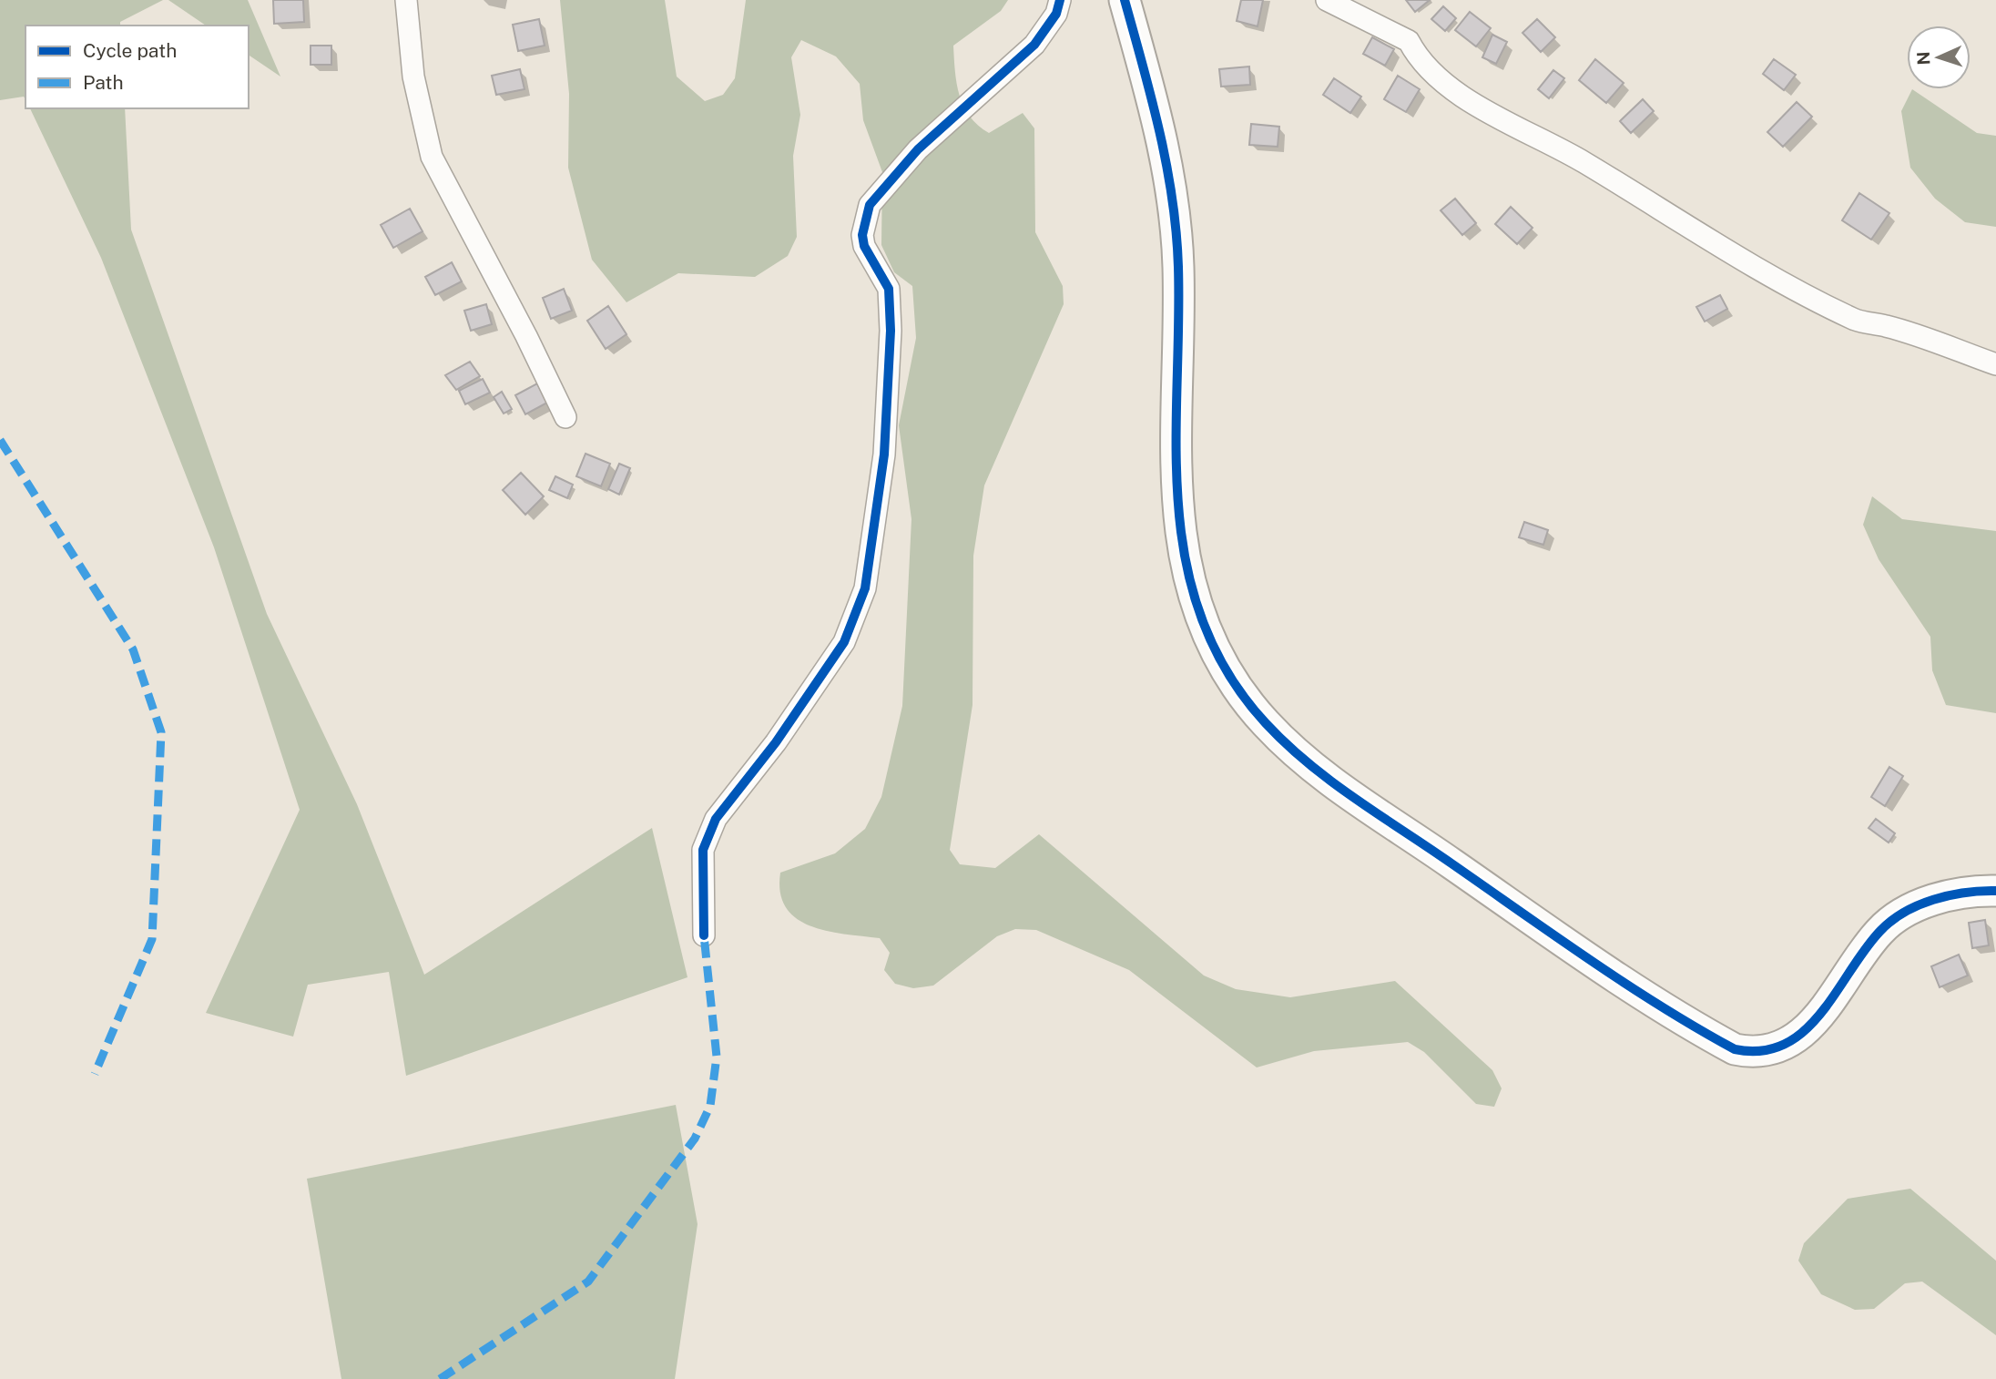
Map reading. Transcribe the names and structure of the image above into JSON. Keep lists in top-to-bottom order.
{
  "legend": ["Cycle path", "Path"],
  "north": "left"
}
